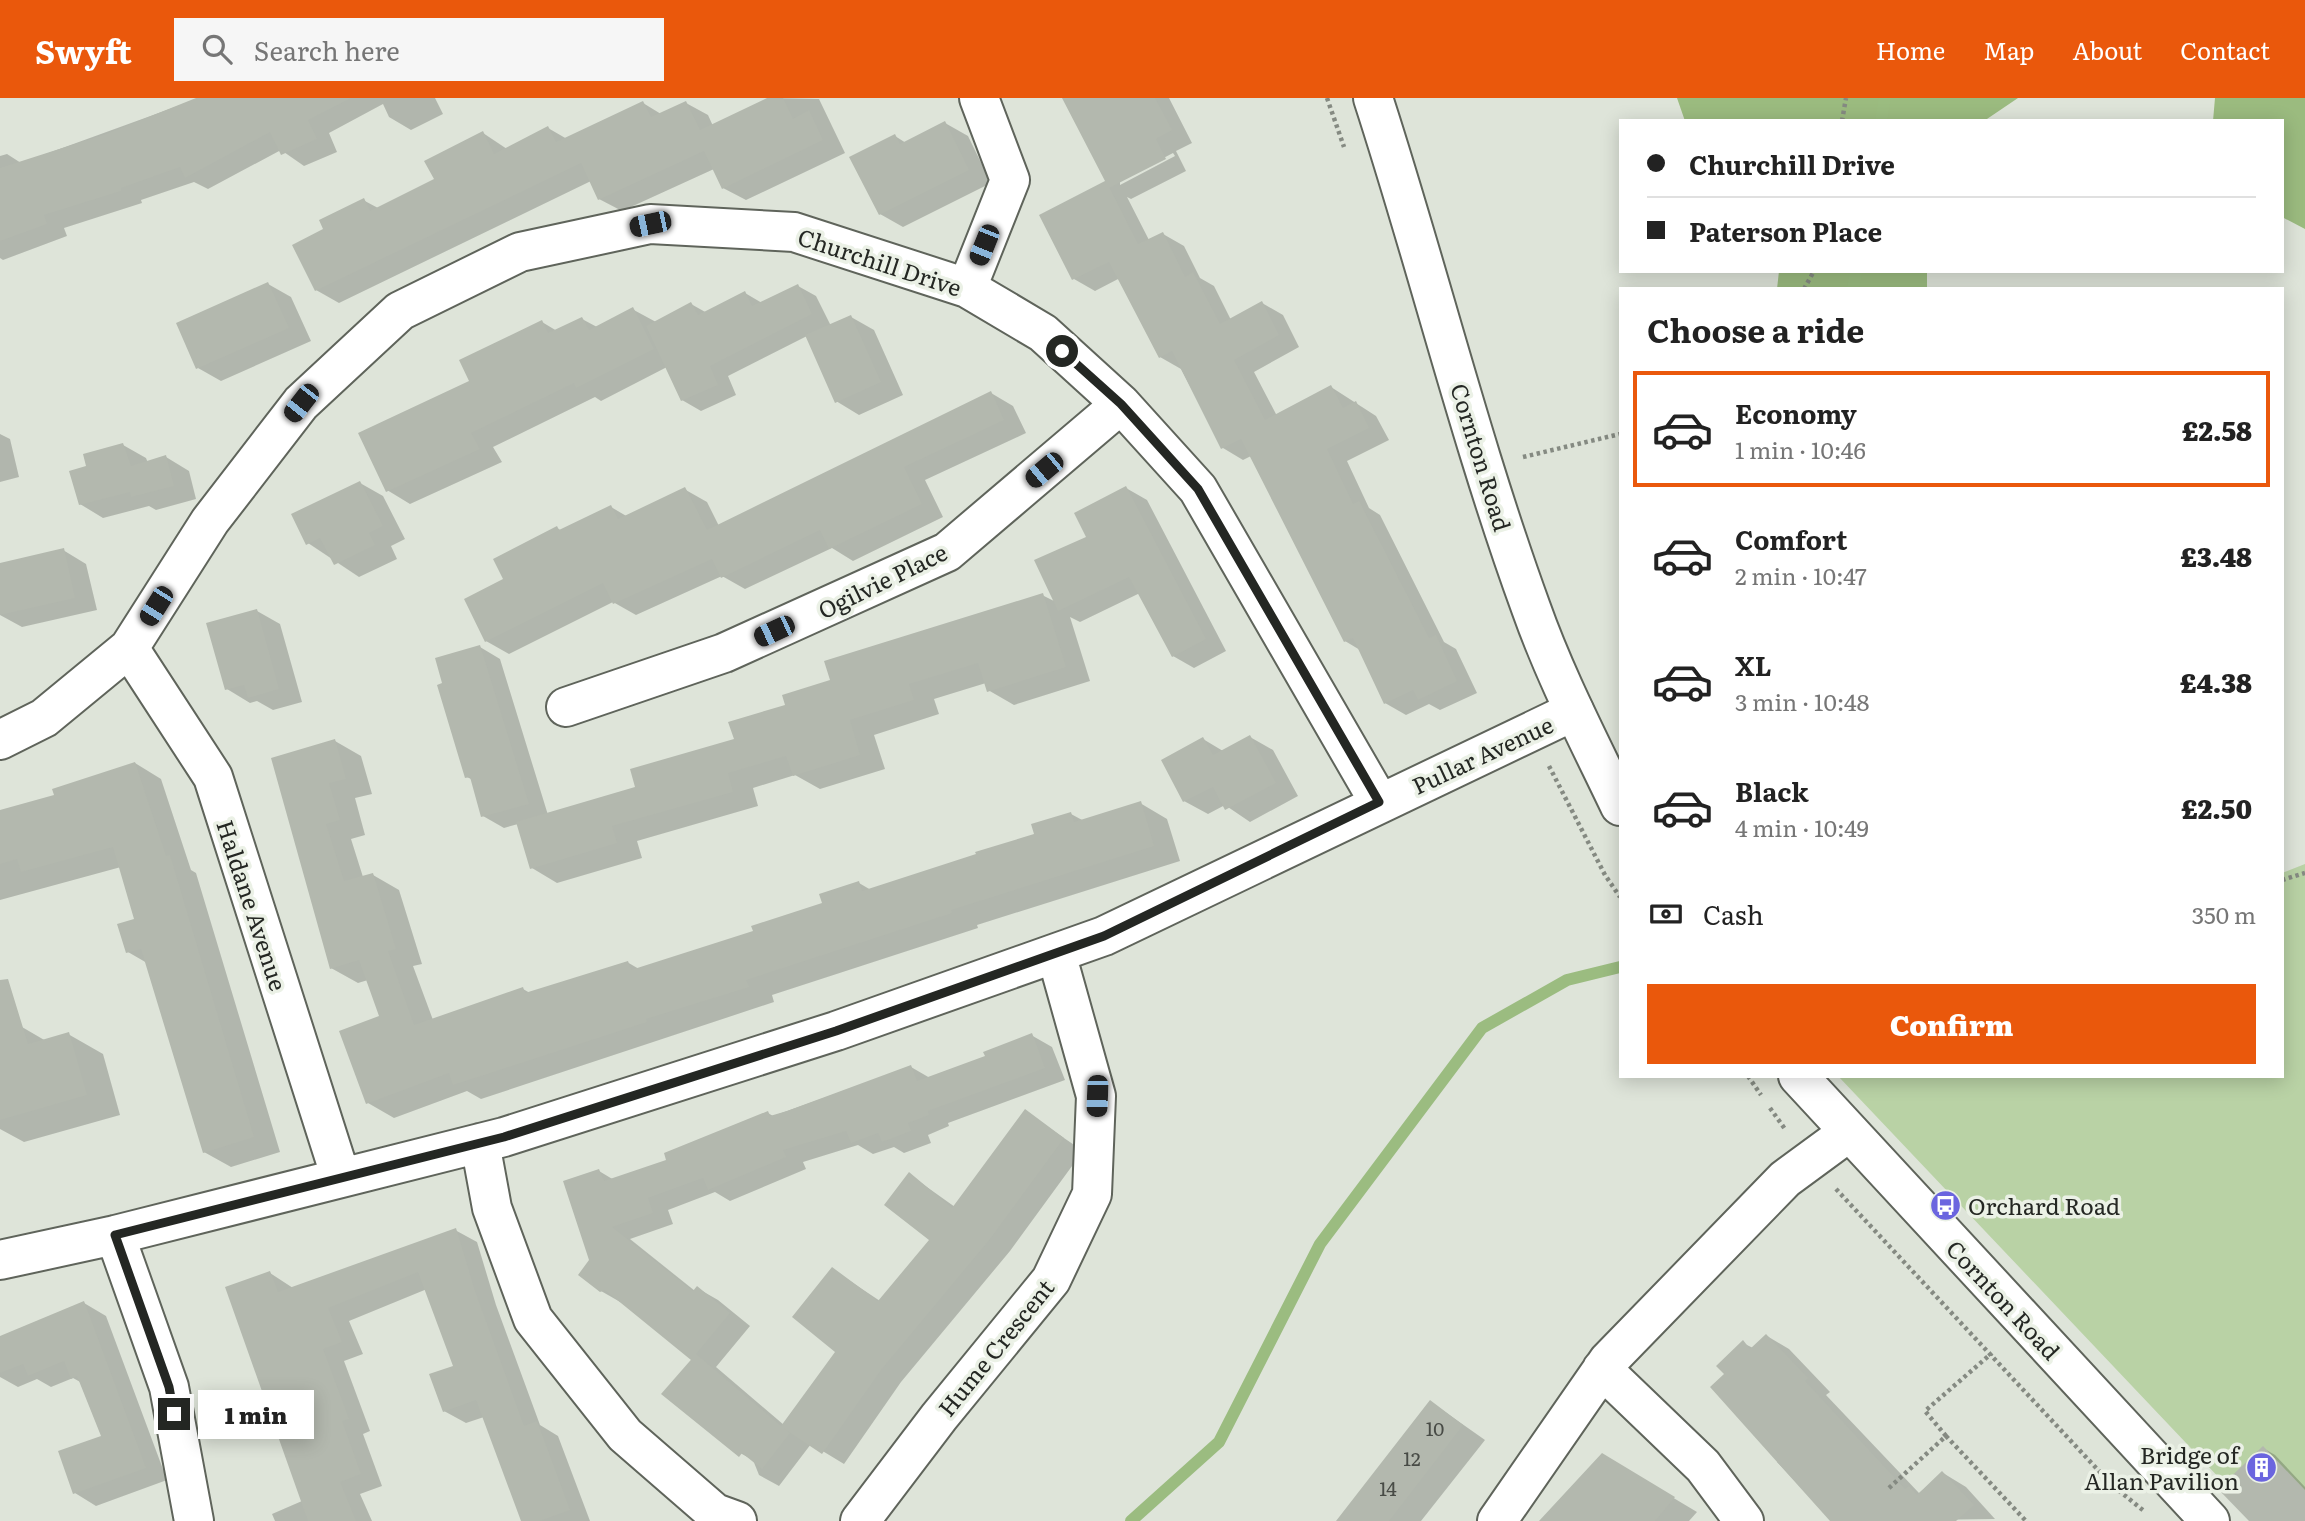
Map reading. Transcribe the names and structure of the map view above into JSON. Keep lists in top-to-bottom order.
{
  "streets": {
    "street": [
      "Churchill Drive",
      "Cornton Road",
      "Ogilvie Place",
      "Pullar Avenue",
      "Haldane Avenue",
      "Hume Crescent"
    ]
  },
  "crossings": [
    ["Churchill Drive", "Ogilvie Place"],
    ["Churchill Drive", "Pullar Avenue"],
    ["Churchill Drive", "Haldane Avenue"],
    ["Cornton Road", "Pullar Avenue"],
    ["Pullar Avenue", "Haldane Avenue"],
    ["Pullar Avenue", "Hume Crescent"]
  ],
  "places": {
    "bus stop": ["Orchard Road"],
    "building": ["Bridge of Allan Pavilion"]
  },
  "house_numbers": ["10", "12", "14"],
  "page": {
    "header": "Swyft",
    "search": "Search here",
    "nav": [
      "Home",
      "Map",
      "About",
      "Contact"
    ],
    "banner": ["Churchill Drive", "Paterson Place"],
    "heading": "Choose a ride",
    "list": [
      {
        "name": "Economy",
        "note": "1 min · 10:46",
        "value": "£2.58"
      },
      {
        "name": "Comfort",
        "note": "2 min · 10:47",
        "value": "£3.48"
      },
      {
        "name": "XL",
        "note": "3 min · 10:48",
        "value": "£4.38"
      },
      {
        "name": "Black",
        "note": "4 min · 10:49",
        "value": "£2.50"
      }
    ],
    "pay": ["Cash", "350 m"],
    "buttons": "Confirm",
    "bubble": "1 min"
  }
}
